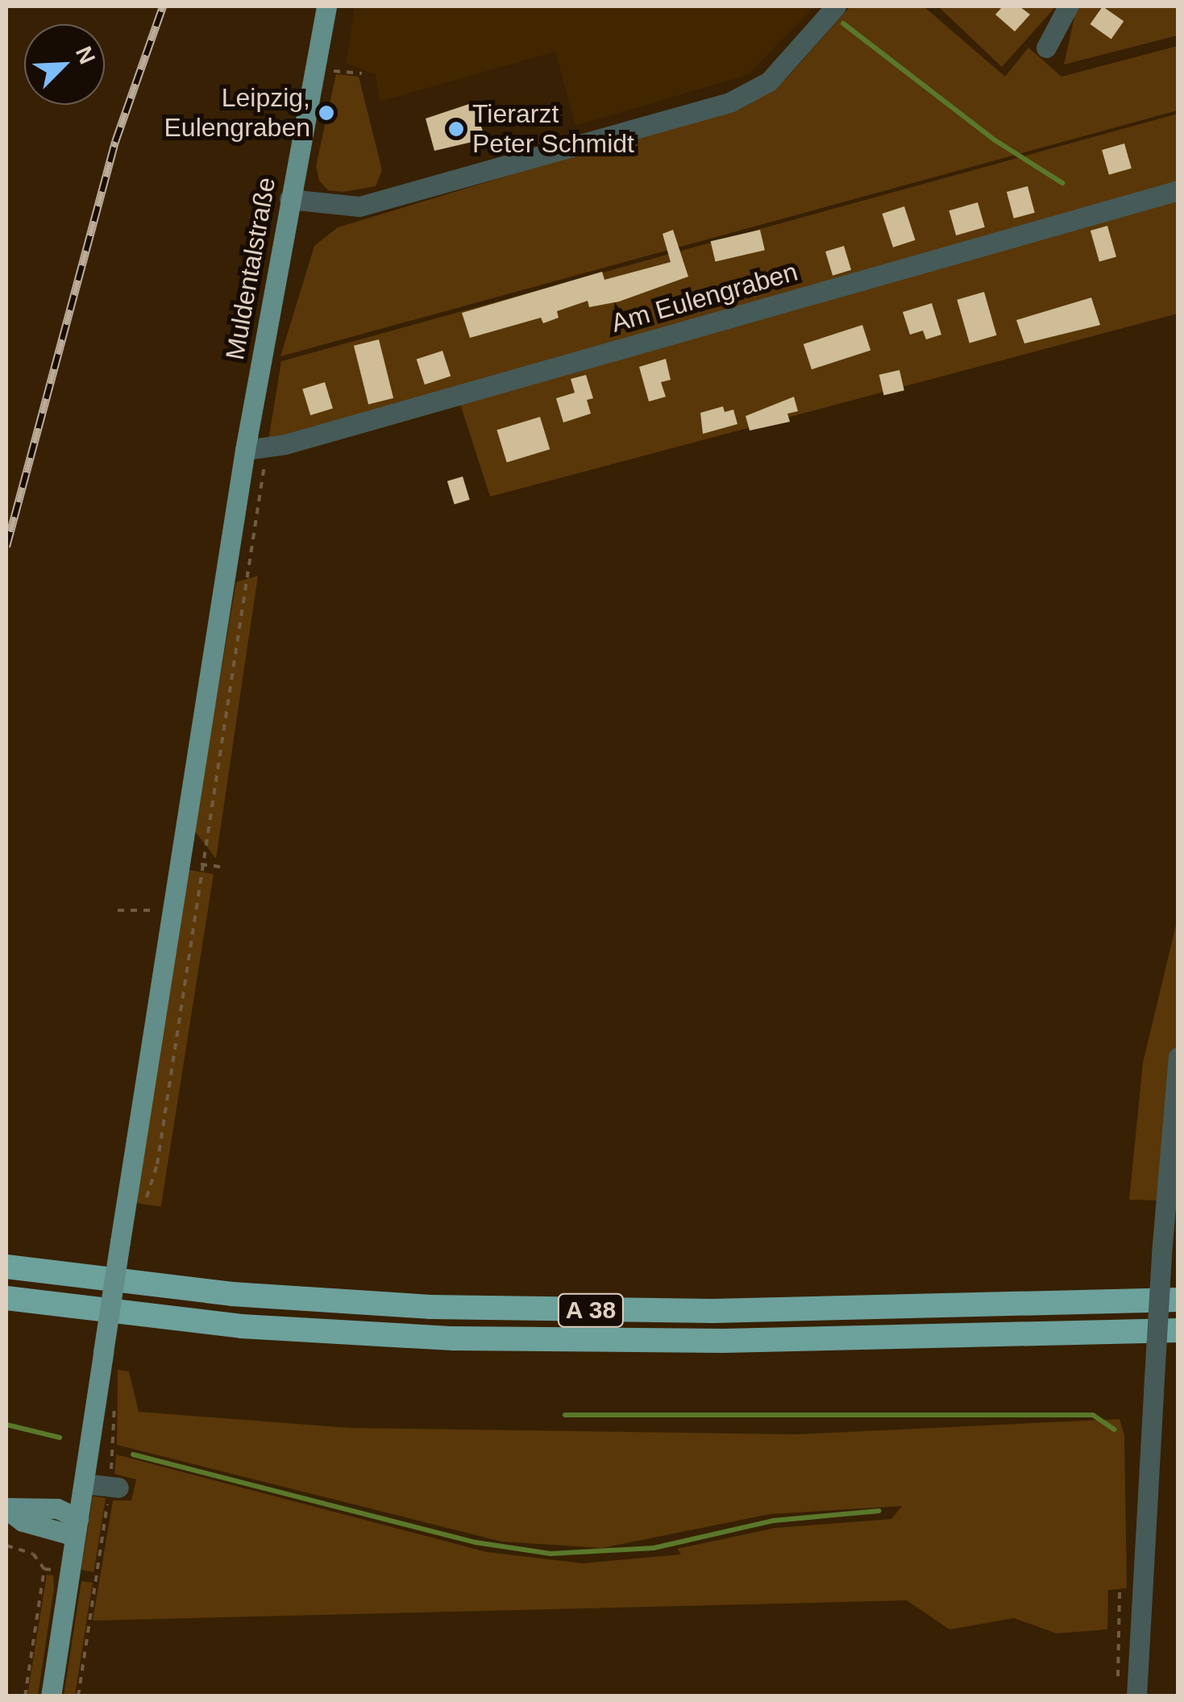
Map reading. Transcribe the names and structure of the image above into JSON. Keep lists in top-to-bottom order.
{
  "streets": {
    "highway": ["A 38"],
    "main road": ["Muldentalstraße"],
    "street": ["Am Eulengraben"]
  },
  "crossings": [
    ["Muldentalstraße", "Am Eulengraben"]
  ],
  "places": ["Leipzig, Eulengraben", "Tierarzt Peter Schmidt"],
  "north": "top right"
}
